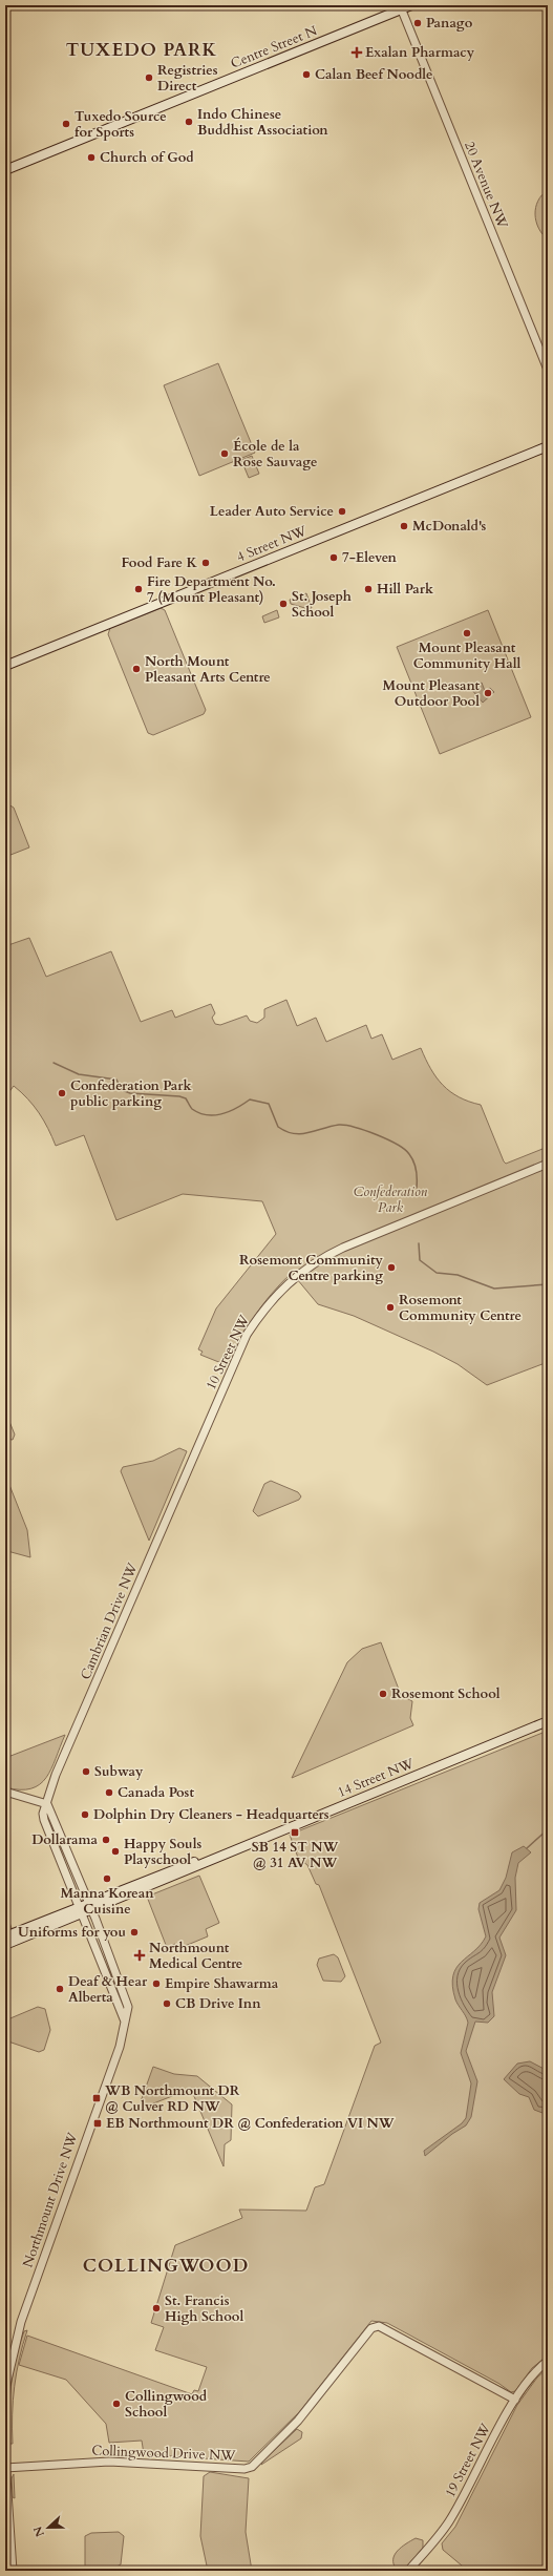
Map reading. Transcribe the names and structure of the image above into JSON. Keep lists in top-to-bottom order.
{
  "streets": {
    "main road": ["Centre Street N", "4 Street NW", "14 Street NW"],
    "street": [
      "20 Avenue NW",
      "10 Street NW",
      "Cambrian Drive NW",
      "Northmount Drive NW",
      "Collingwood Drive NW",
      "19 Street NW"
    ]
  },
  "crossings": [
    ["Centre Street N", "20 Avenue NW"],
    ["10 Street NW", "Cambrian Drive NW"],
    ["Cambrian Drive NW", "Northmount Drive NW"],
    ["14 Street NW", "Northmount Drive NW"],
    ["Collingwood Drive NW", "19 Street NW"]
  ],
  "districts": ["TUXEDO PARK", "COLLINGWOOD"],
  "parks": ["Confederation Park"],
  "places": {
    "other": [
      "Panago",
      "Calan Beef Noodle",
      "Registries Direct",
      "Indo Chinese Buddhist Association",
      "Tuxedo Source for Sports",
      "Church of God",
      "École de la Rose Sauvage",
      "Leader Auto Service",
      "McDonald's",
      "7-Eleven",
      "Food Fare K",
      "Fire Department No. 7 (Mount Pleasant)",
      "Hill Park",
      "St. Joseph School",
      "Mount Pleasant Community Hall",
      "North Mount Pleasant Arts Centre",
      "Mount Pleasant Outdoor Pool",
      "Confederation Park public parking",
      "Rosemont Community Centre parking",
      "Rosemont Community Centre",
      "Rosemont School",
      "Subway",
      "Canada Post",
      "Dolphin Dry Cleaners - Headquarters",
      "Dollarama",
      "Happy Souls Playschool",
      "Manna Korean Cuisine",
      "Uniforms for you",
      "Empire Shawarma",
      "Deaf & Hear Alberta",
      "CB Drive Inn",
      "St. Francis High School",
      "Collingwood School"
    ],
    "health": ["Exalan Pharmacy", "Northmount Medical Centre"],
    "transit": ["SB 14 ST NW @ 31 AV NW", "WB Northmount DR @ Culver RD NW", "EB Northmount DR @ Confederation VI NW"]
  },
  "north": "left"
}
